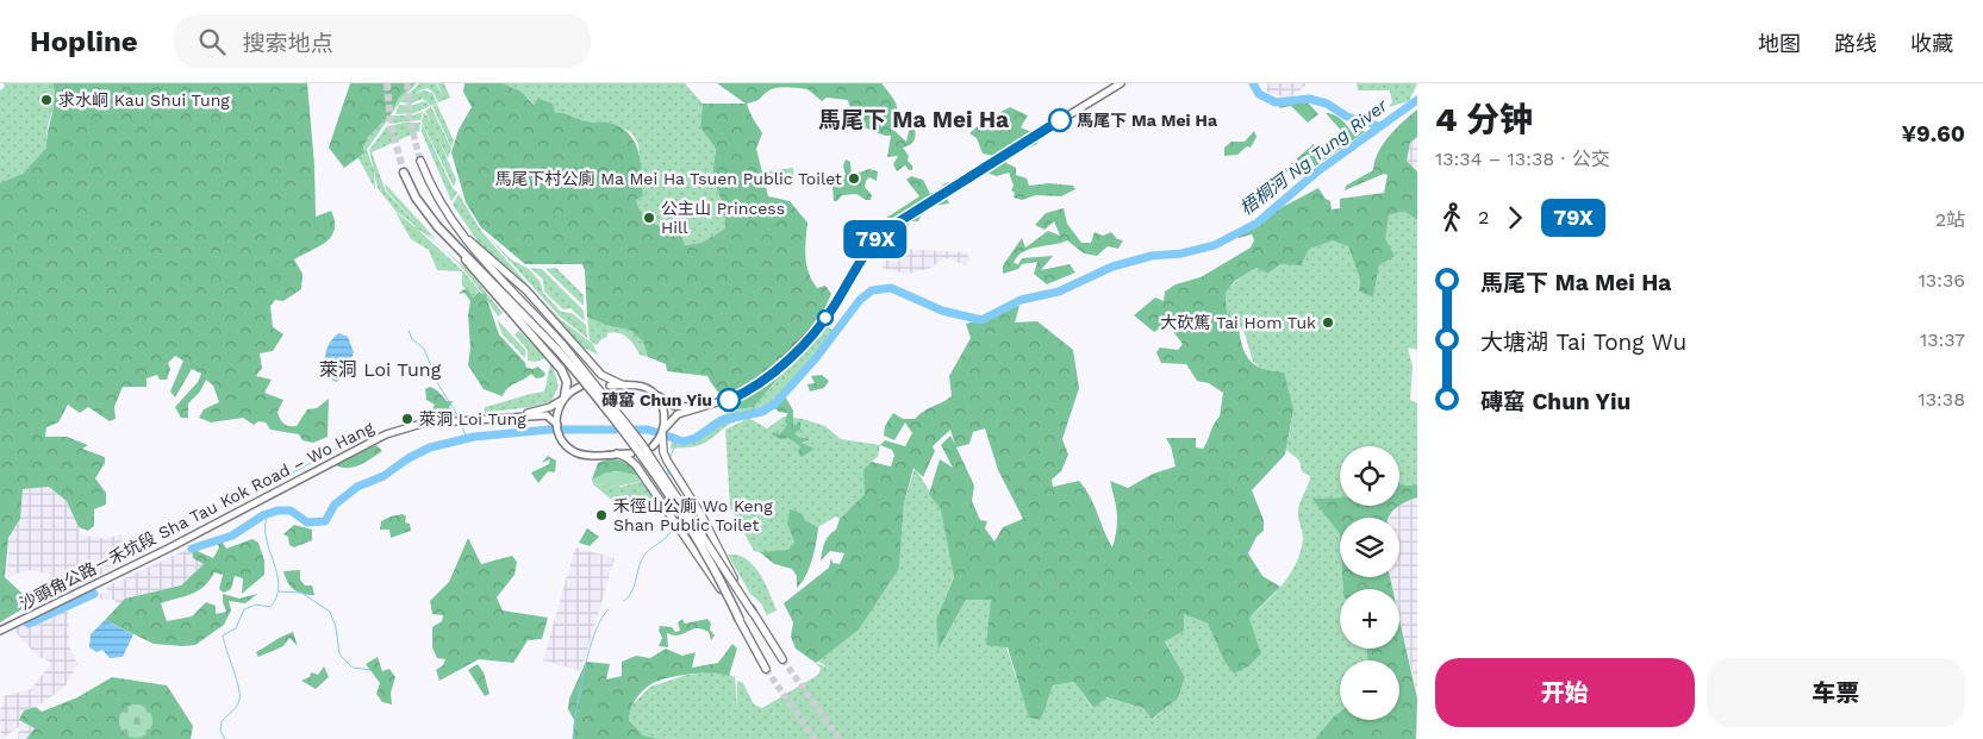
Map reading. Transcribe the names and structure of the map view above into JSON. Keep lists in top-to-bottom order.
{
  "streets": {
    "main road": ["沙頭角公路－禾坑段 Sha Tau Kok Road – Wo Hang"]
  },
  "districts": ["馬尾下 Ma Mei Ha", "萊洞 Loi Tung"],
  "water": ["梧桐河 Ng Tung River"],
  "places": [
    "求水峒 Kau Shui Tung",
    "馬尾下 Ma Mei Ha",
    "馬尾下村公廁 Ma Mei Ha Tsuen Public Toilet",
    "公主山 Princess Hill",
    "大砍篤 Tai Hom Tuk",
    "磚窰 Chun Yiu",
    "萊洞 Loi Tung",
    "禾徑山公廁 Wo Keng Shan Public Toilet"
  ],
  "lines": ["bus line 79X"],
  "page": {
    "header": "Hopline",
    "search": "搜索地点",
    "nav": ["地图", "路线", "收藏"],
    "on_map": "79X",
    "heading": ["4 分钟", "13:34 – 13:38 · 公交", "¥9.60"],
    "legs": ["2", "79X", "2站"],
    "list": [
      {
        "name": "馬尾下 Ma Mei Ha",
        "value": "13:36"
      },
      {
        "name": "大塘湖 Tai Tong Wu",
        "value": "13:37"
      },
      {
        "name": "磚窰 Chun Yiu",
        "value": "13:38"
      }
    ],
    "map_buttons": ["+", "−"],
    "buttons": ["开始", "车票"]
  }
}
